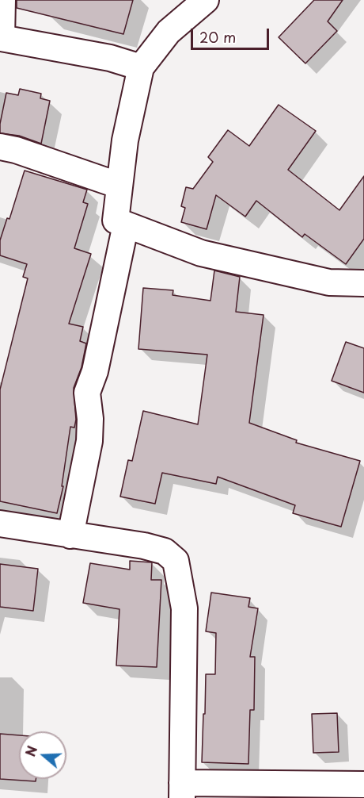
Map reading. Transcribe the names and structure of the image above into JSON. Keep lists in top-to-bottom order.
{
  "scale_bar": "20 m",
  "north": "left"
}
